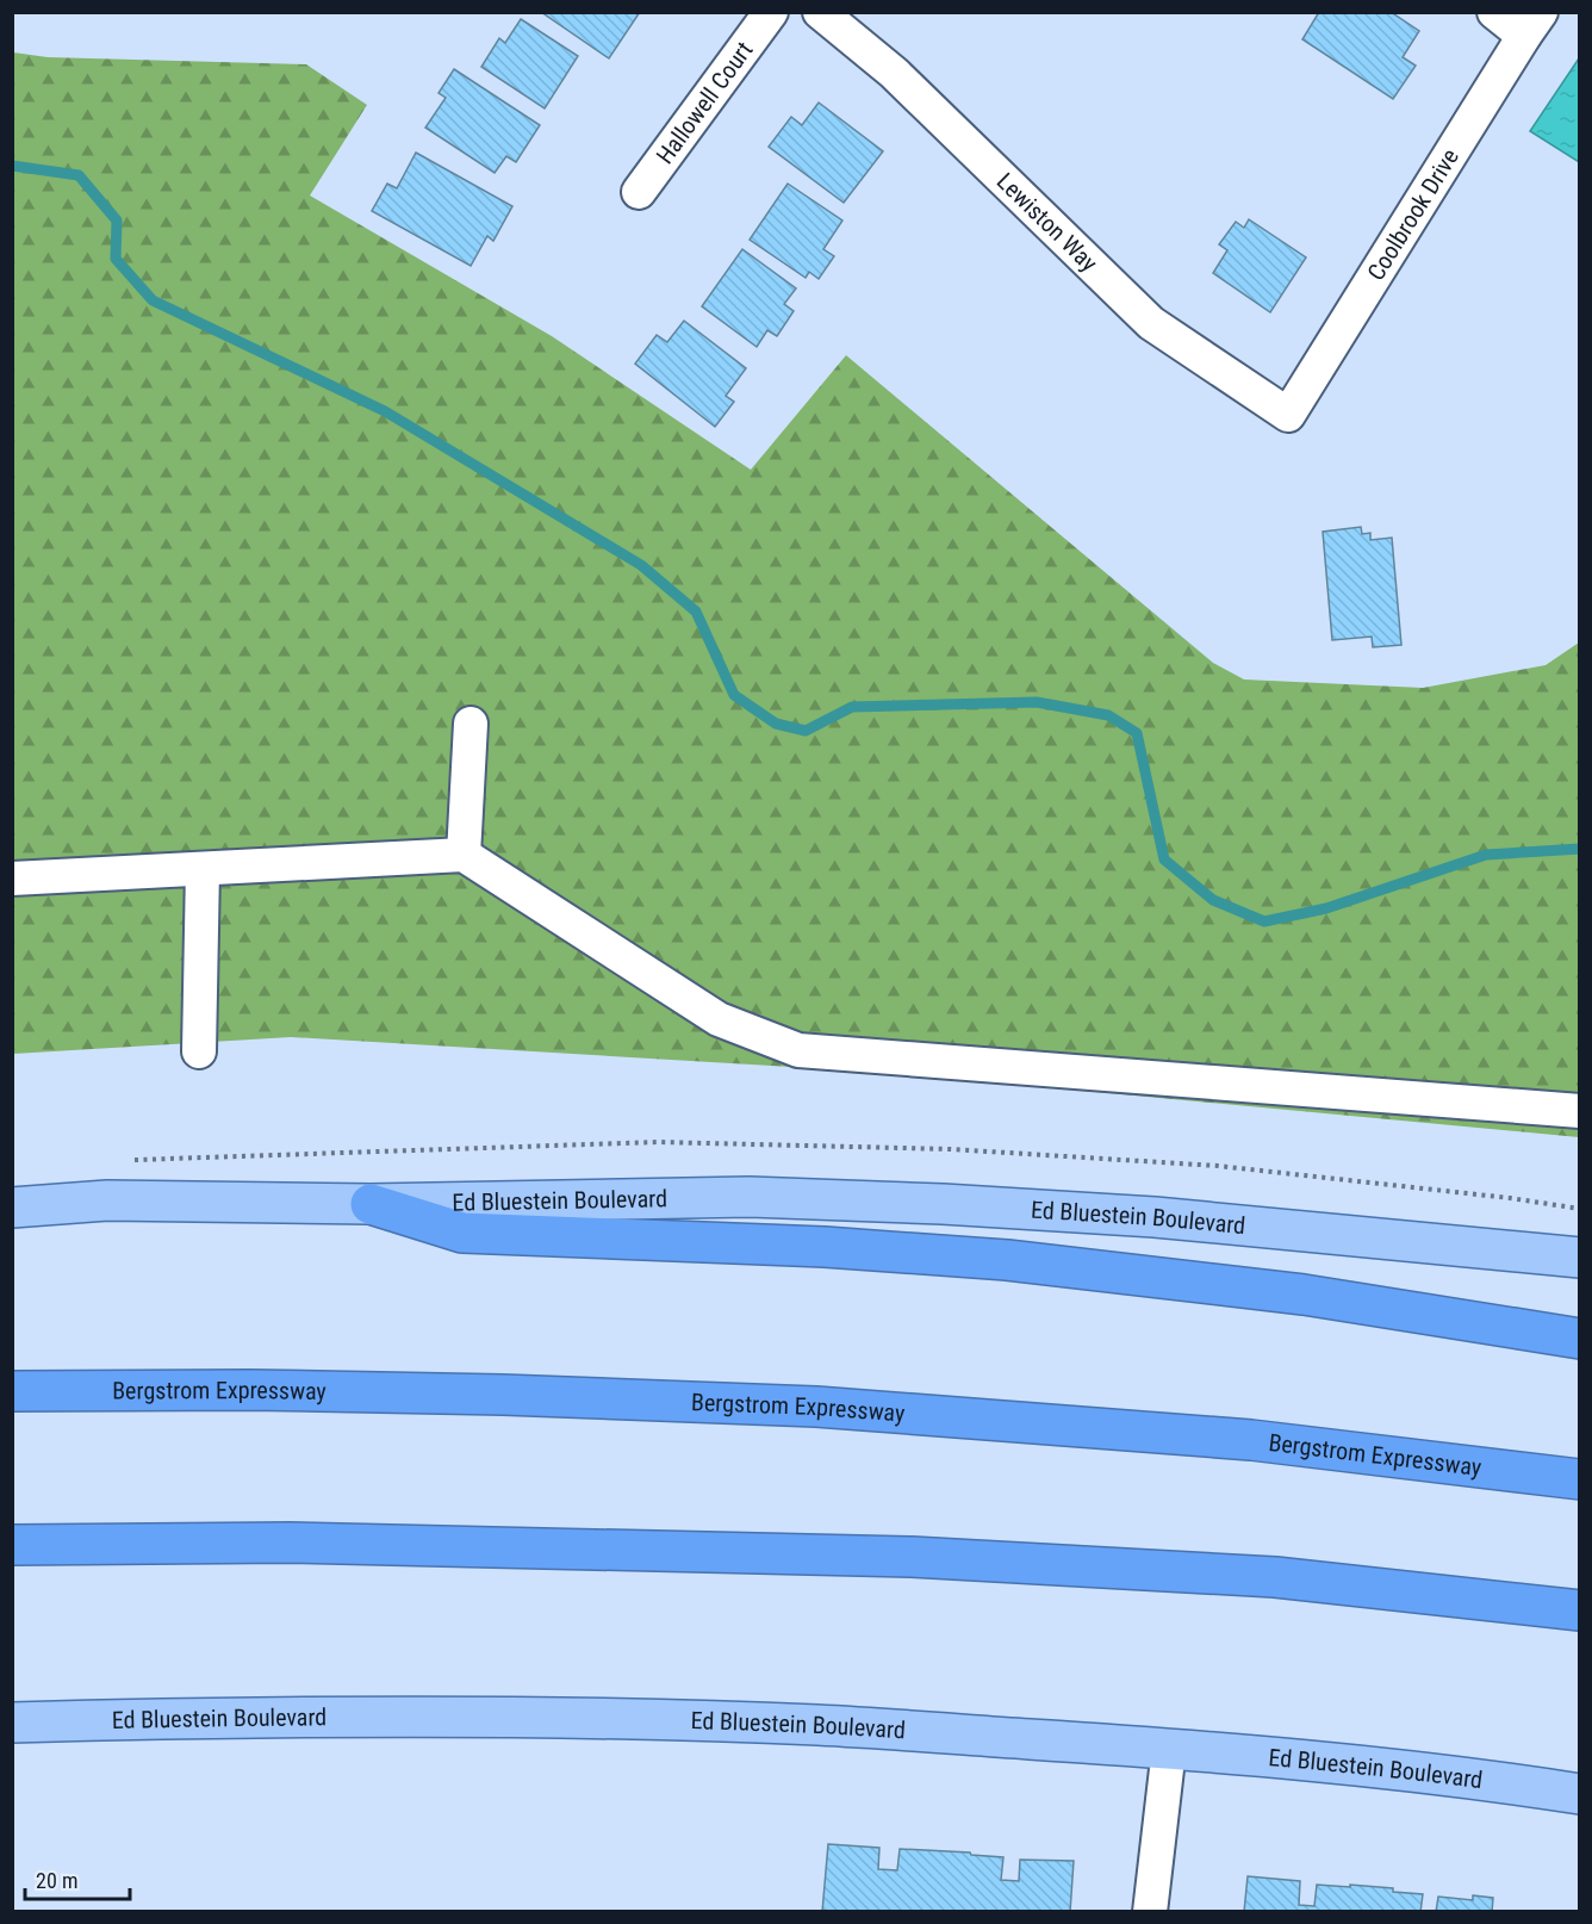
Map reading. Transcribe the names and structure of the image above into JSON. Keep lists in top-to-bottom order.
{
  "streets": {
    "highway": ["Bergstrom Expressway"],
    "main road": ["Ed Bluestein Boulevard"],
    "street": ["Hallowell Court", "Coolbrook Drive", "Lewiston Way"]
  },
  "crossings": [
    ["Coolbrook Drive", "Lewiston Way"]
  ],
  "scale_bar": "20 m"
}
